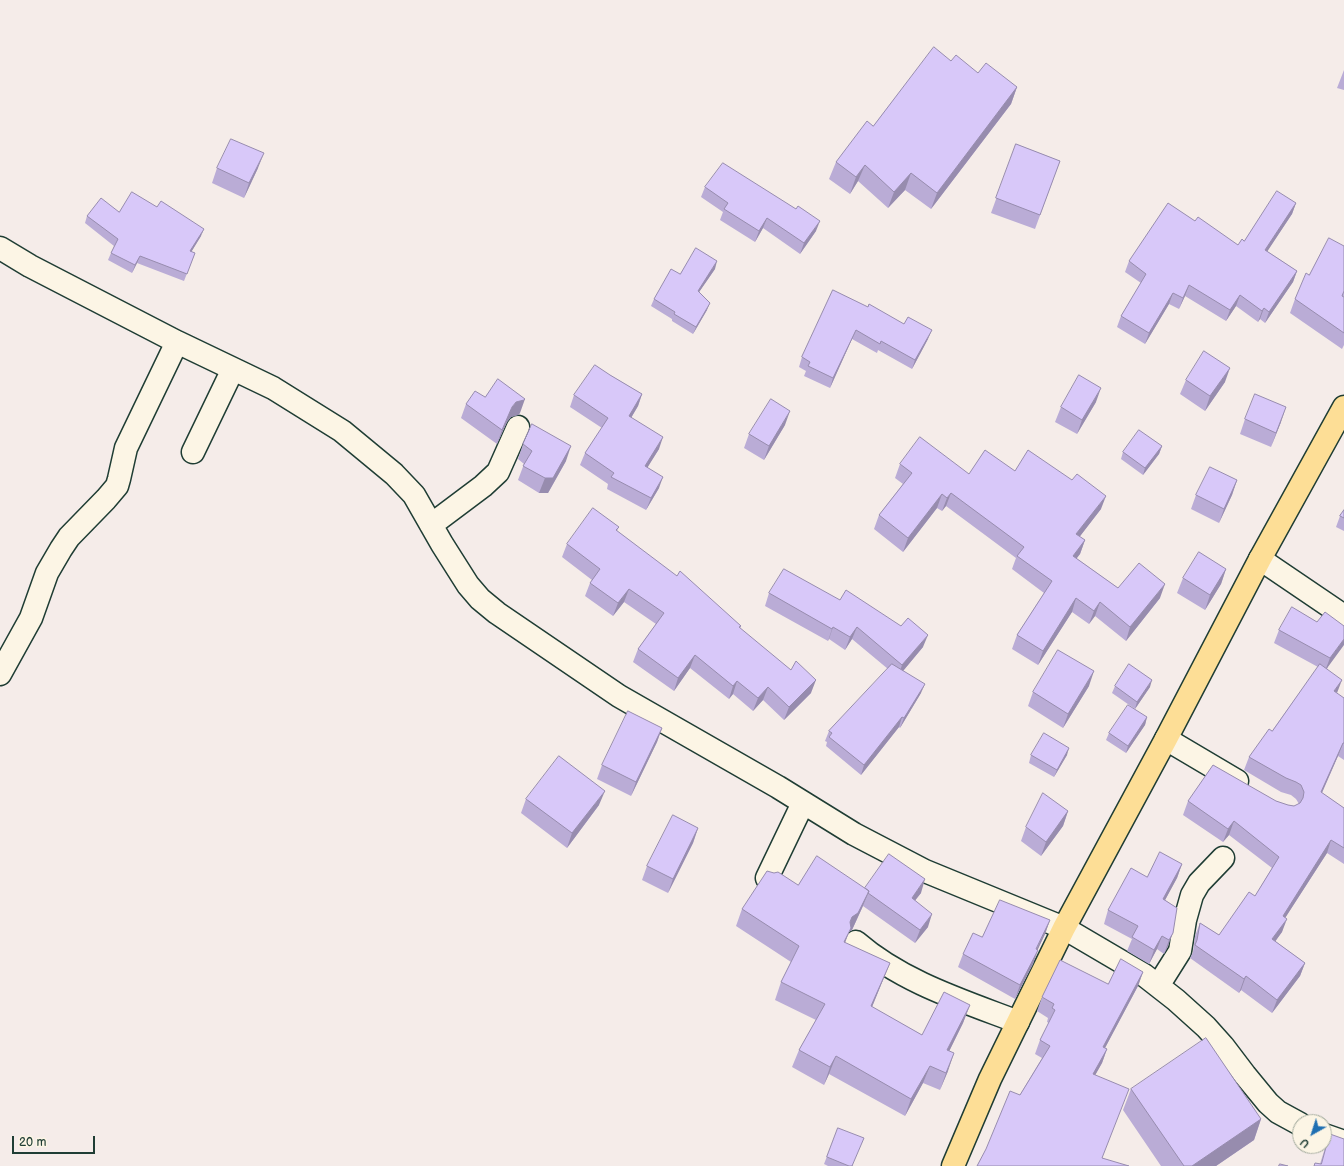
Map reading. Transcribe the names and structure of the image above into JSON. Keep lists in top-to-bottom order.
{
  "scale_bar": "20 m",
  "north": "bottom left"
}
